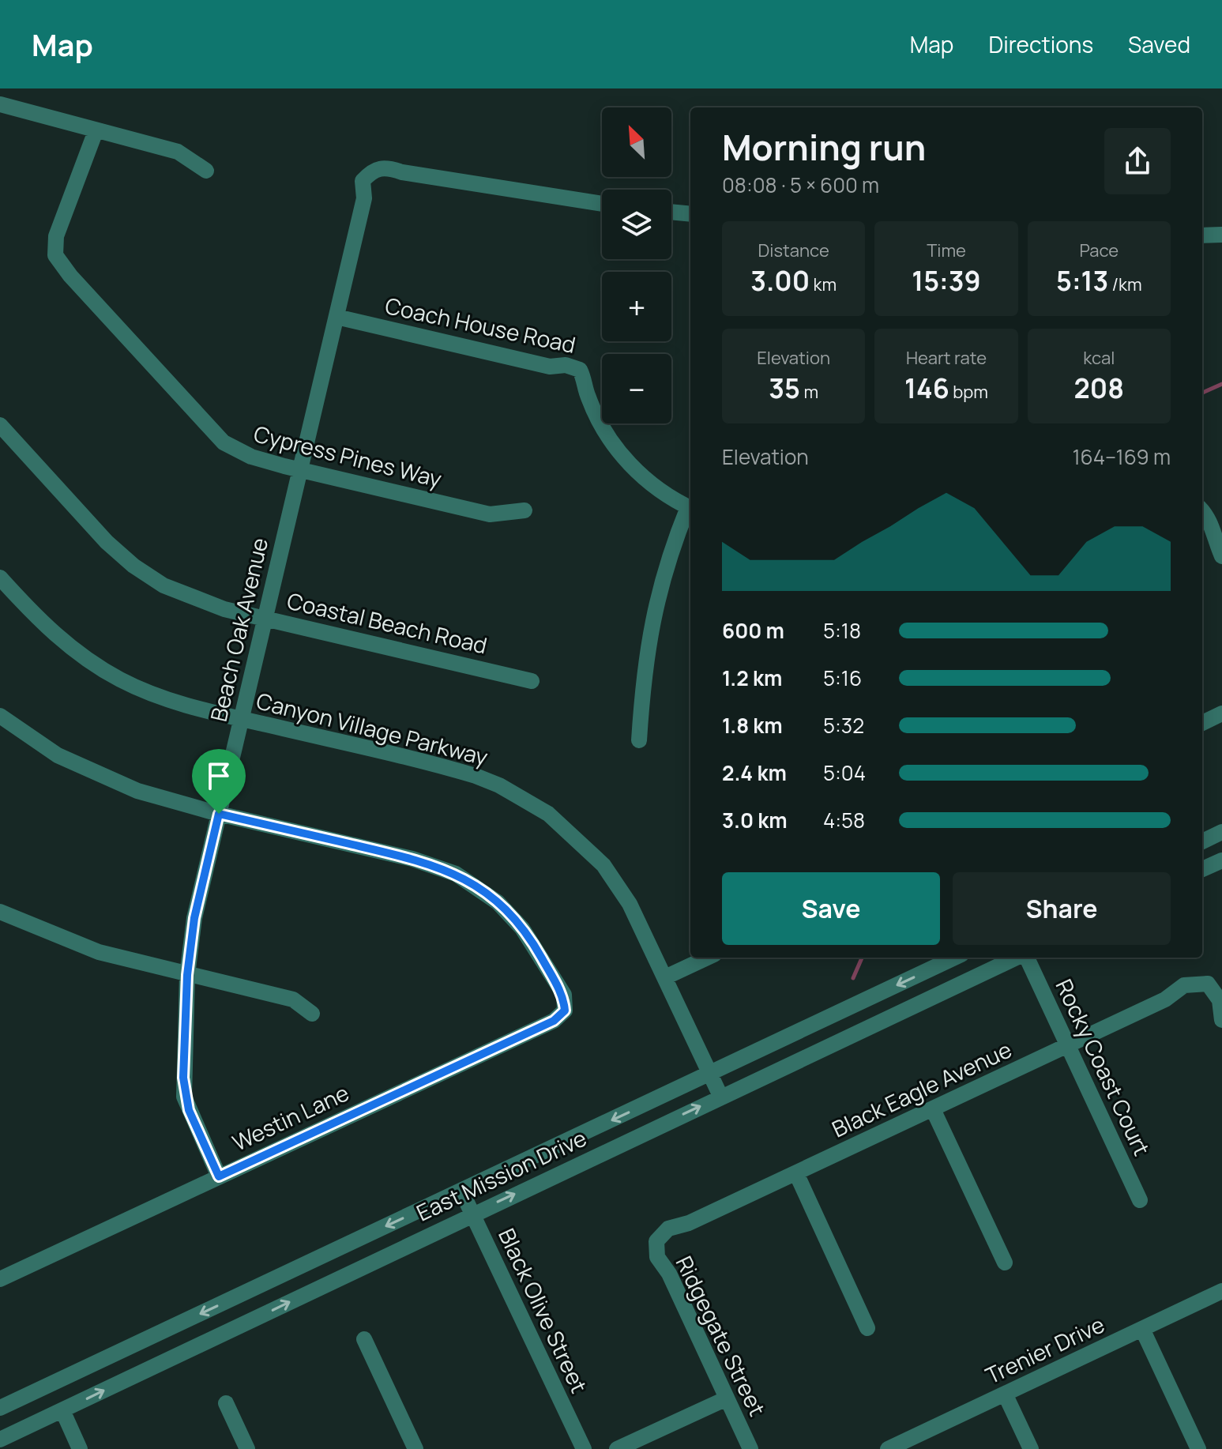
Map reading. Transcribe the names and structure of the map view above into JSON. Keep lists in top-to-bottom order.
{
  "streets": {
    "street": [
      "Coach House Road",
      "Cypress Pines Way",
      "Coastal Beach Road",
      "Beach Oak Avenue",
      "Canyon Village Parkway",
      "Rocky Coast Court",
      "Black Eagle Avenue",
      "Westin Lane",
      "East Mission Drive",
      "Black Olive Street",
      "Ridgegate Street",
      "Trenier Drive"
    ]
  },
  "crossings": [
    ["Coach House Road", "Beach Oak Avenue"],
    ["Cypress Pines Way", "Beach Oak Avenue"],
    ["Coastal Beach Road", "Beach Oak Avenue"],
    ["Beach Oak Avenue", "Canyon Village Parkway"],
    ["Beach Oak Avenue", "Westin Lane"],
    ["Canyon Village Parkway", "East Mission Drive"],
    ["Rocky Coast Court", "Black Eagle Avenue"],
    ["Black Eagle Avenue", "Ridgegate Street"],
    ["East Mission Drive", "Black Olive Street"]
  ],
  "north": "top left",
  "page": {
    "header": "Map",
    "nav": ["Map", "Directions", "Saved"],
    "map_buttons": ["+", "−"],
    "heading": ["Morning run", "08:08 · 5 × 600 m"],
    "stats": [
      ["Distance", "3.00 km"],
      ["Time", "15:39"],
      ["Pace", "5:13 /km"],
      ["Elevation", "35 m"],
      ["Heart rate", "146 bpm"],
      ["kcal", "208"]
    ],
    "chart": ["Elevation", "164–169 m"],
    "list": [
      {
        "name": "600 m",
        "note": "5:18"
      },
      {
        "name": "1.2 km",
        "note": "5:16"
      },
      {
        "name": "1.8 km",
        "note": "5:32"
      },
      {
        "name": "2.4 km",
        "note": "5:04"
      },
      {
        "name": "3.0 km",
        "note": "4:58"
      }
    ],
    "buttons": ["Save", "Share"]
  }
}
